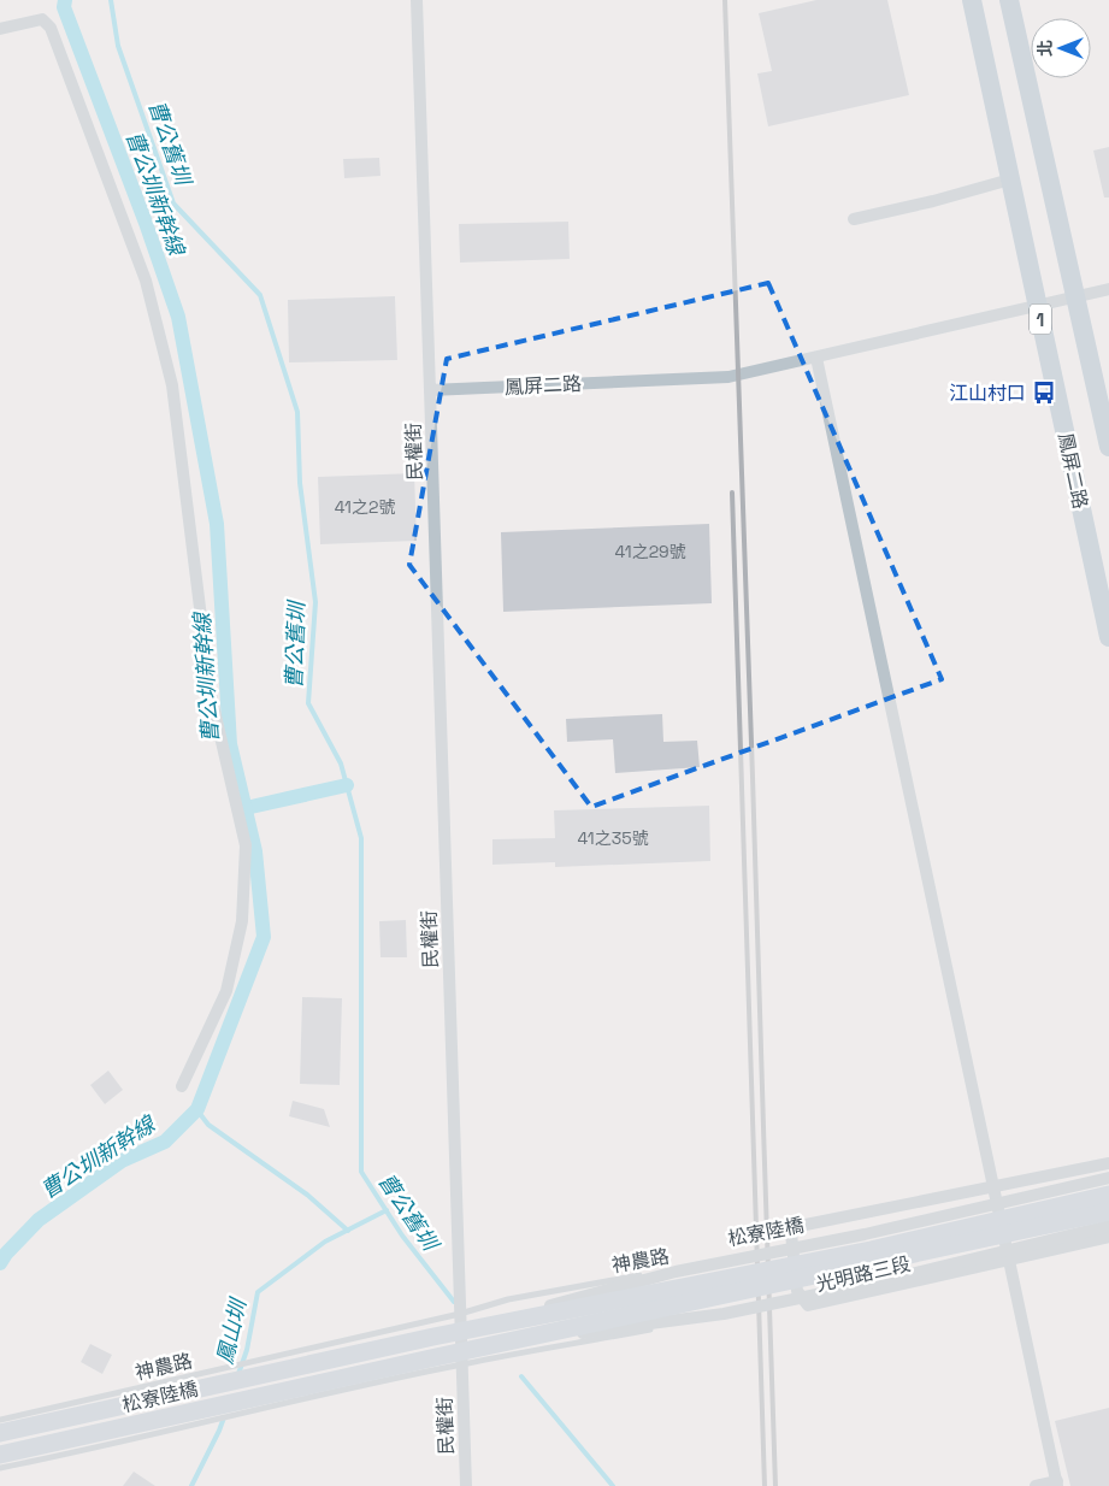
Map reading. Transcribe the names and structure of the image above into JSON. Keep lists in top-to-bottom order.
{
  "streets": {
    "main road": ["1", "鳳屏二路"],
    "street": ["民權街", "松寮陸橋", "光明路三段"],
    "lane": ["神農路"]
  },
  "crossings": [
    ["鳳屏二路", "民權街"],
    ["民權街", "神農路"]
  ],
  "water": ["曹公舊圳", "曹公圳新幹線", "鳳山圳"],
  "places": {
    "bus stop": ["江山村口"]
  },
  "house_numbers": ["41之2號", "41之29號", "41之35號"],
  "north": "left"
}
